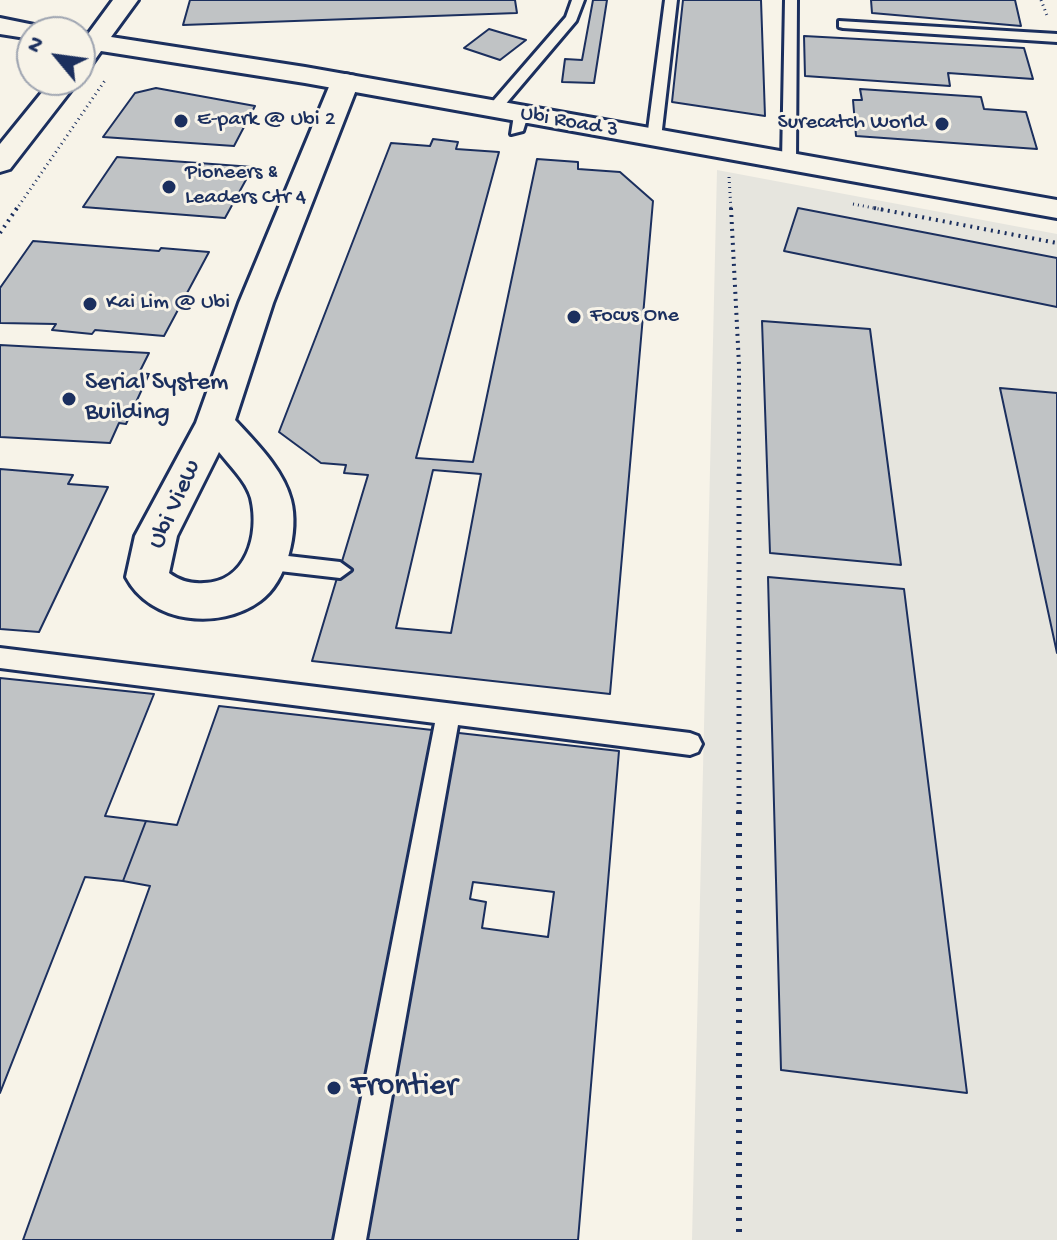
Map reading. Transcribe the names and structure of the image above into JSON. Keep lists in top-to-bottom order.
{
  "streets": {
    "street": ["Ubi Road 3", "Ubi View"]
  },
  "crossings": [
    ["Ubi Road 3", "Ubi View"]
  ],
  "places": [
    "E-park @ Ubi 2",
    "Surecatch World",
    "Pioneers & Leaders Ctr 4",
    "Kai Lim @ Ubi",
    "Focus One",
    "Serial System Building",
    "Frontier"
  ],
  "north": "top left"
}
